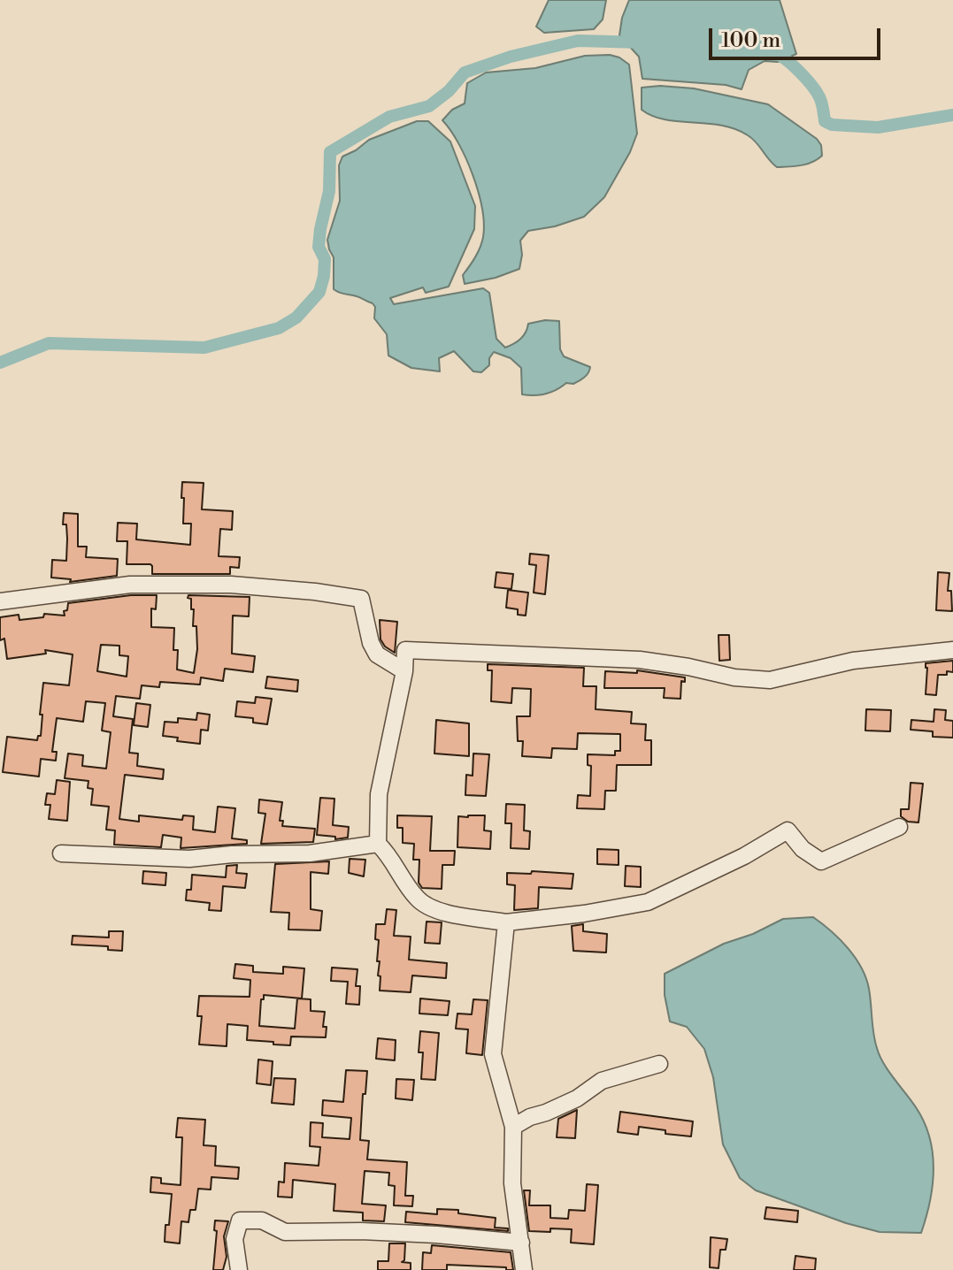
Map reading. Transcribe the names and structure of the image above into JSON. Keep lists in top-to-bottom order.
{
  "scale_bar": "100 m"
}
